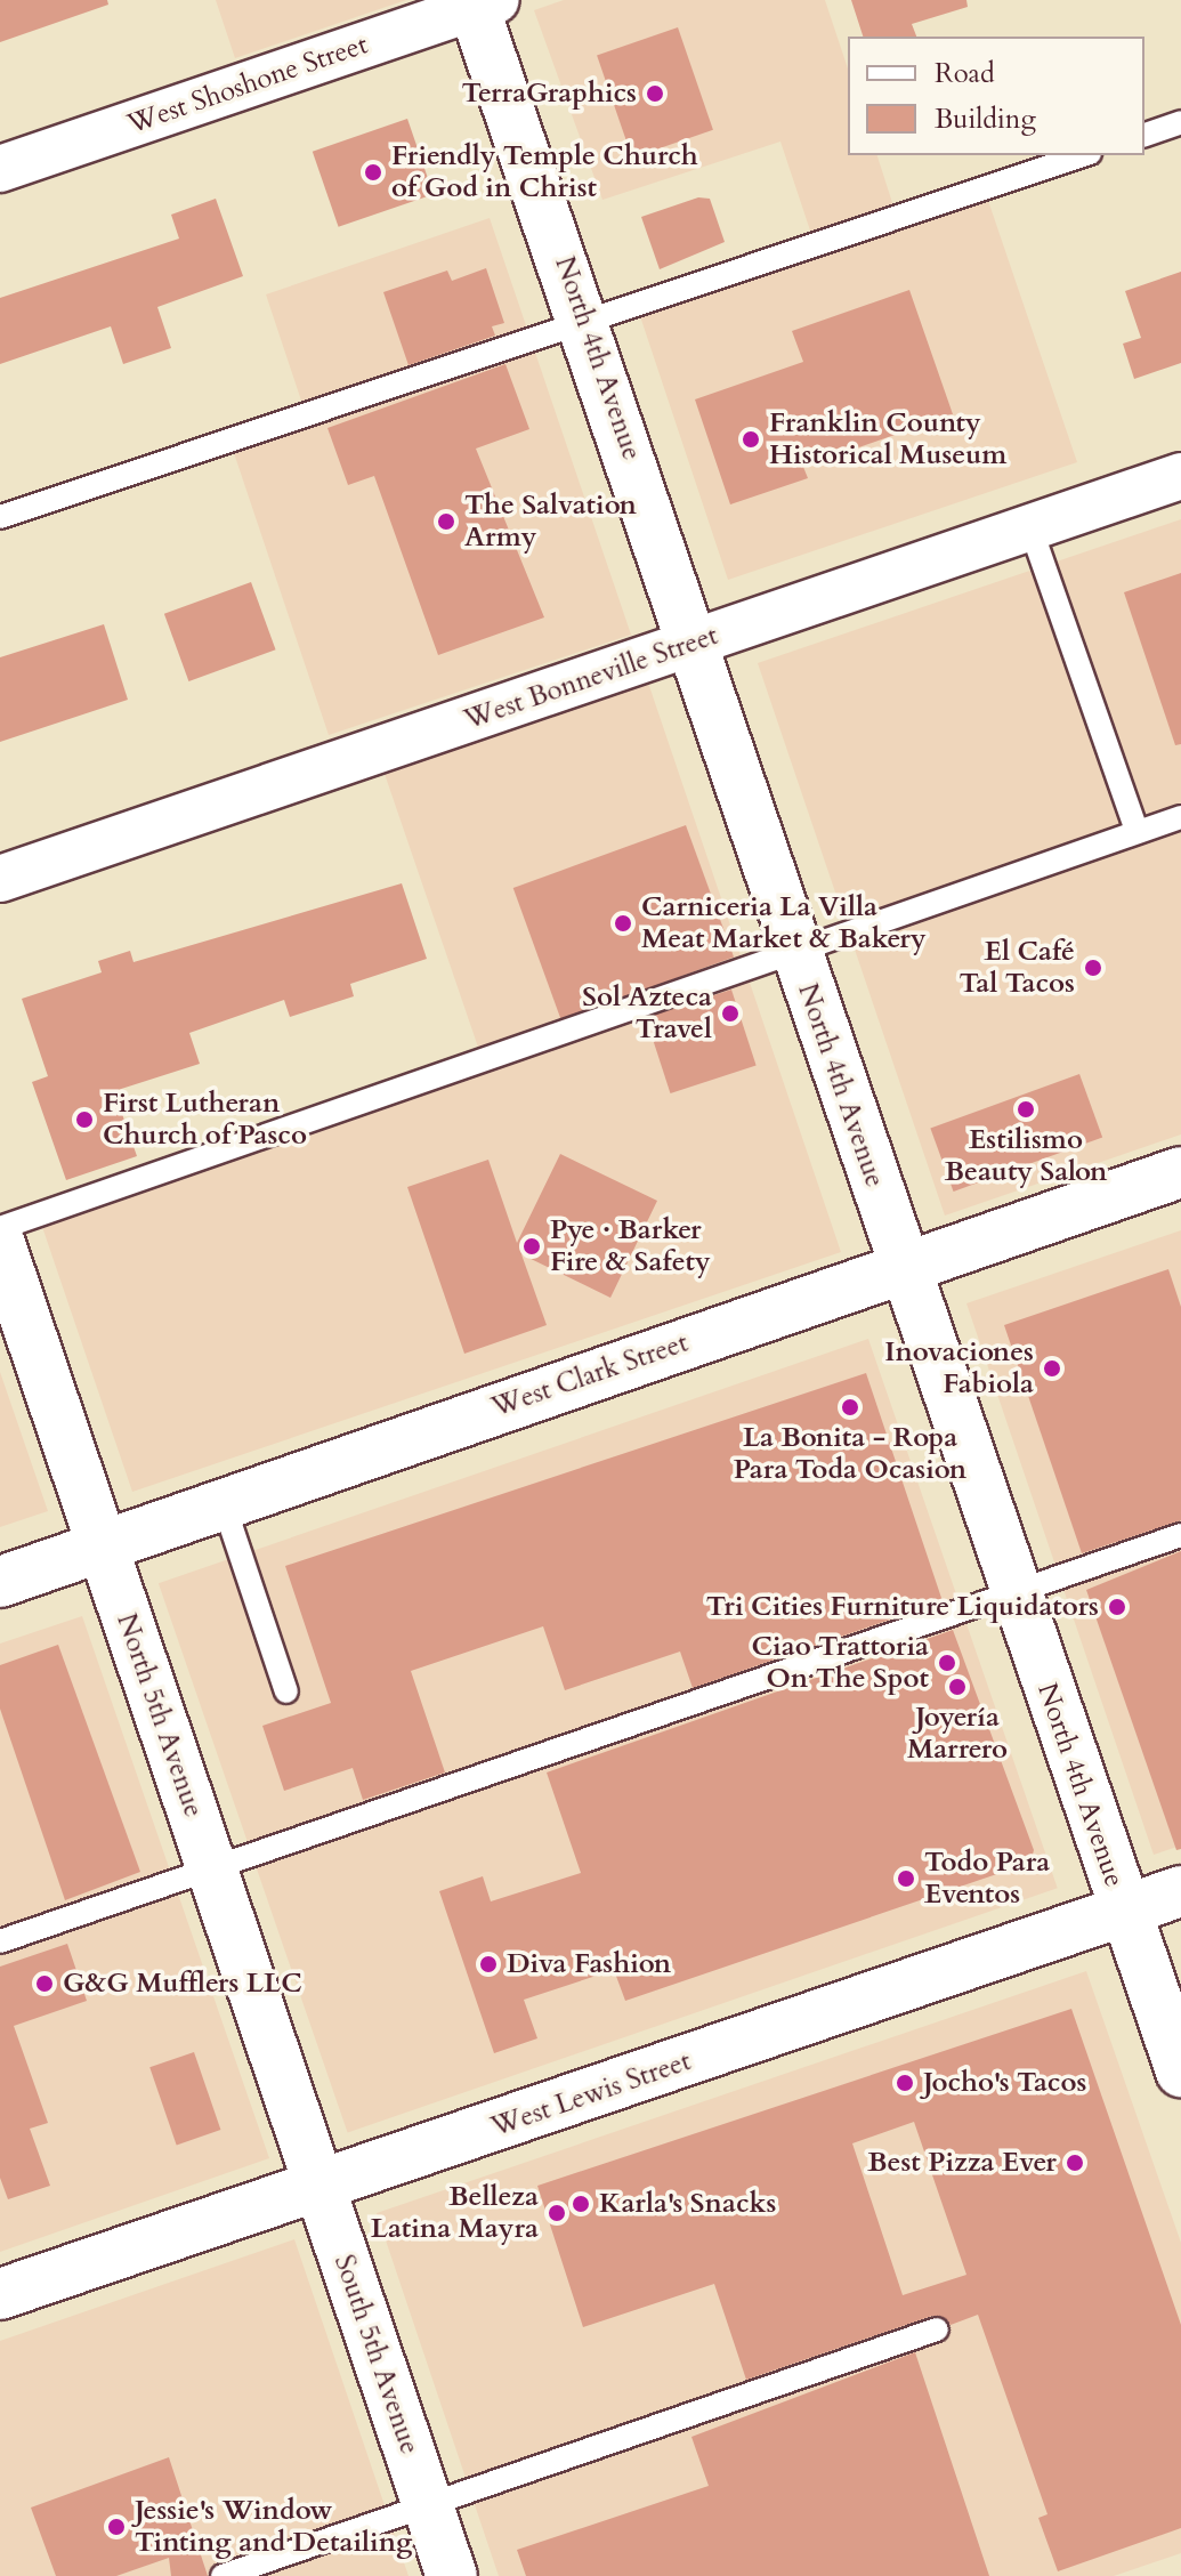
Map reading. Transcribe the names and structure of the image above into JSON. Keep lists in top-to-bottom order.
{
  "streets": {
    "main road": [
      "North 4th Avenue",
      "West Clark Street",
      "North 5th Avenue",
      "West Lewis Street",
      "South 5th Avenue"
    ],
    "street": ["West Shoshone Street", "West Bonneville Street"]
  },
  "crossings": [
    ["West Shoshone Street", "North 4th Avenue"],
    ["North 4th Avenue", "West Bonneville Street"],
    ["North 4th Avenue", "West Clark Street"],
    ["North 4th Avenue", "West Lewis Street"],
    ["West Clark Street", "North 5th Avenue"],
    ["North 5th Avenue", "West Lewis Street"],
    ["North 5th Avenue", "South 5th Avenue"],
    ["West Lewis Street", "South 5th Avenue"]
  ],
  "places": [
    "TerraGraphics",
    "Friendly Temple Church of God in Christ",
    "Franklin County Historical Museum",
    "The Salvation Army",
    "Carniceria La Villa Meat Market & Bakery",
    "El Café Tal Tacos",
    "Sol Azteca Travel",
    "Estilismo Beauty Salon",
    "First Lutheran Church of Pasco",
    "Pye · Barker Fire & Safety",
    "Inovaciones Fabiola",
    "La Bonita - Ropa Para Toda Ocasion",
    "Tri Cities Furniture Liquidators",
    "Ciao Trattoria On The Spot",
    "Joyería Marrero",
    "Todo Para Eventos",
    "Diva Fashion",
    "G&G Mufflers LLC",
    "Jocho's Tacos",
    "Best Pizza Ever",
    "Karla's Snacks",
    "Belleza Latina Mayra",
    "Jessie's Window Tinting and Detailing"
  ],
  "legend": ["Road", "Building"]
}
